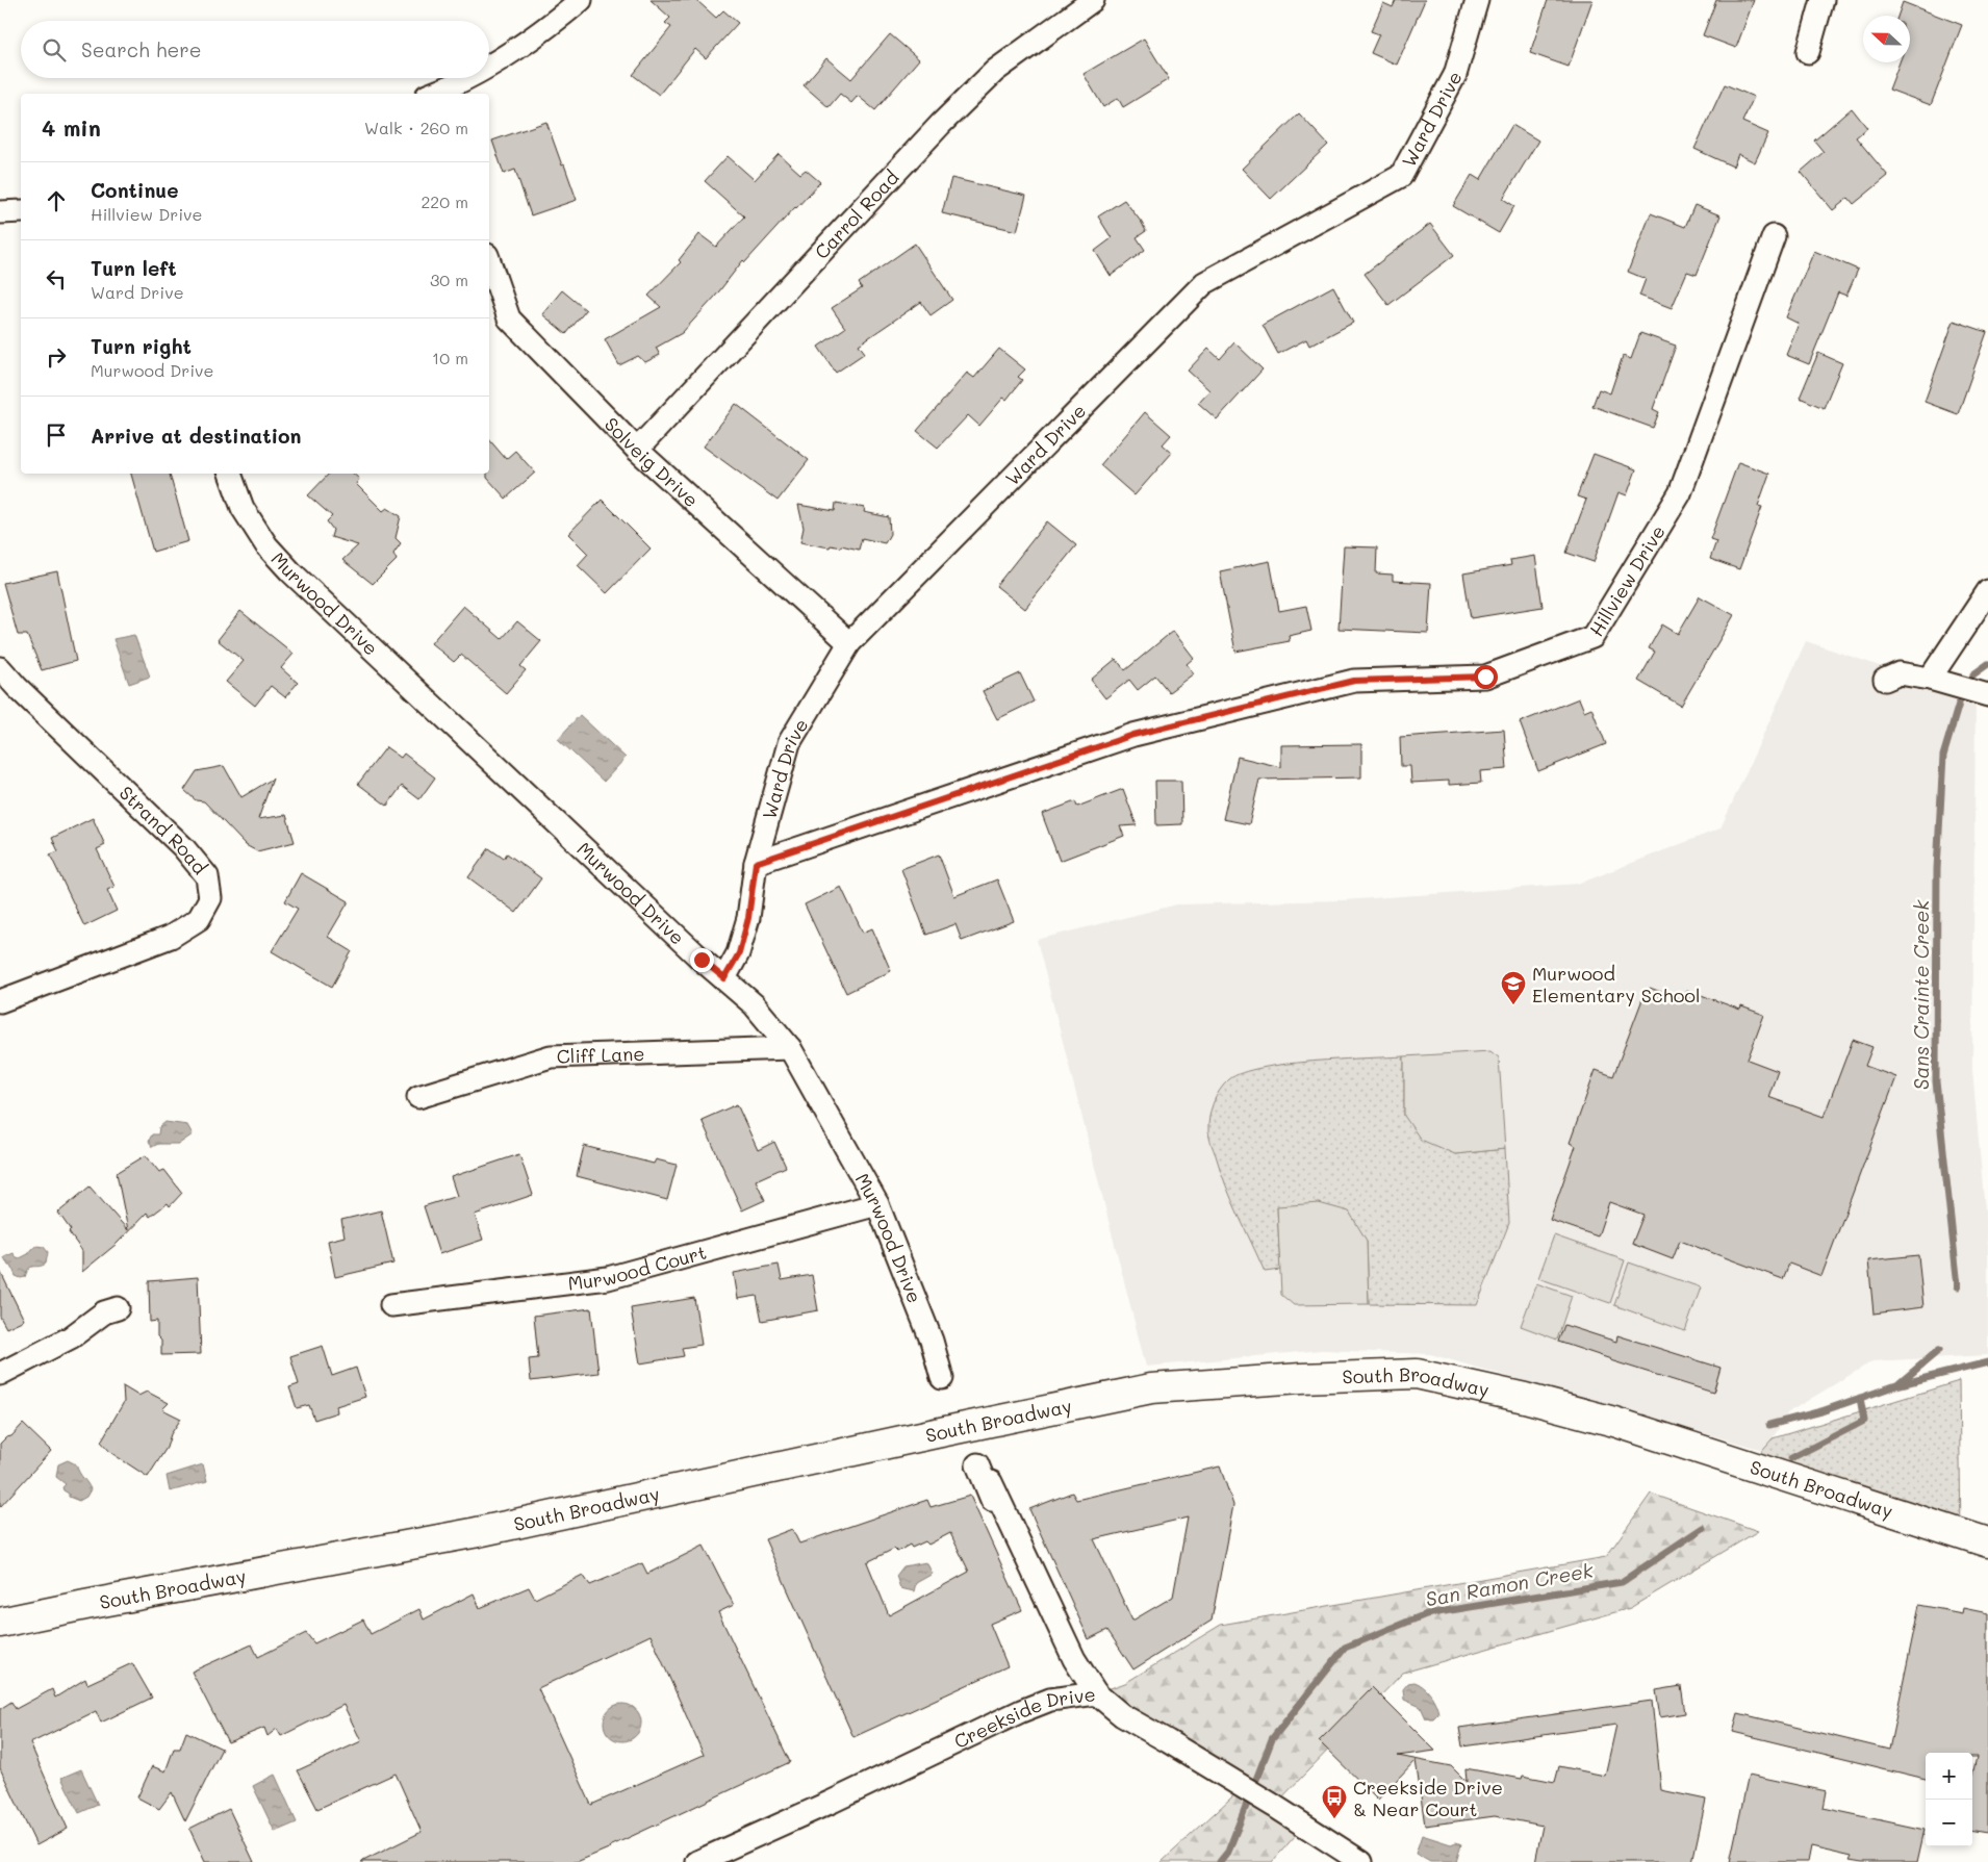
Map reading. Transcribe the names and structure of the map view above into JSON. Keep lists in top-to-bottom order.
{
  "streets": {
    "main road": ["South Broadway"],
    "street": [
      "Ward Drive",
      "Carrol Road",
      "Solveig Drive",
      "Hillview Drive",
      "Murwood Drive",
      "Strand Road",
      "Cliff Lane",
      "Murwood Court",
      "Creekside Drive"
    ]
  },
  "crossings": [
    ["Ward Drive", "Solveig Drive"],
    ["Ward Drive", "Hillview Drive"],
    ["Ward Drive", "Murwood Drive"],
    ["Carrol Road", "Solveig Drive"],
    ["Murwood Drive", "Cliff Lane"],
    ["Murwood Drive", "Murwood Court"]
  ],
  "water": ["Sans Crainte Creek", "San Ramon Creek"],
  "places": {
    "school or university": ["Murwood Elementary School"],
    "bus stop": ["Creekside Drive & Near Court"]
  },
  "north": "left",
  "page": {
    "search": "Search here",
    "heading": ["4 min", "Walk · 260 m"],
    "list": [
      ["Continue", "Hillview Drive", "220 m"],
      ["Turn left", "Ward Drive", "30 m"],
      ["Turn right", "Murwood Drive", "10 m"],
      "Arrive at destination"
    ],
    "map_buttons": ["+", "−"]
  }
}
